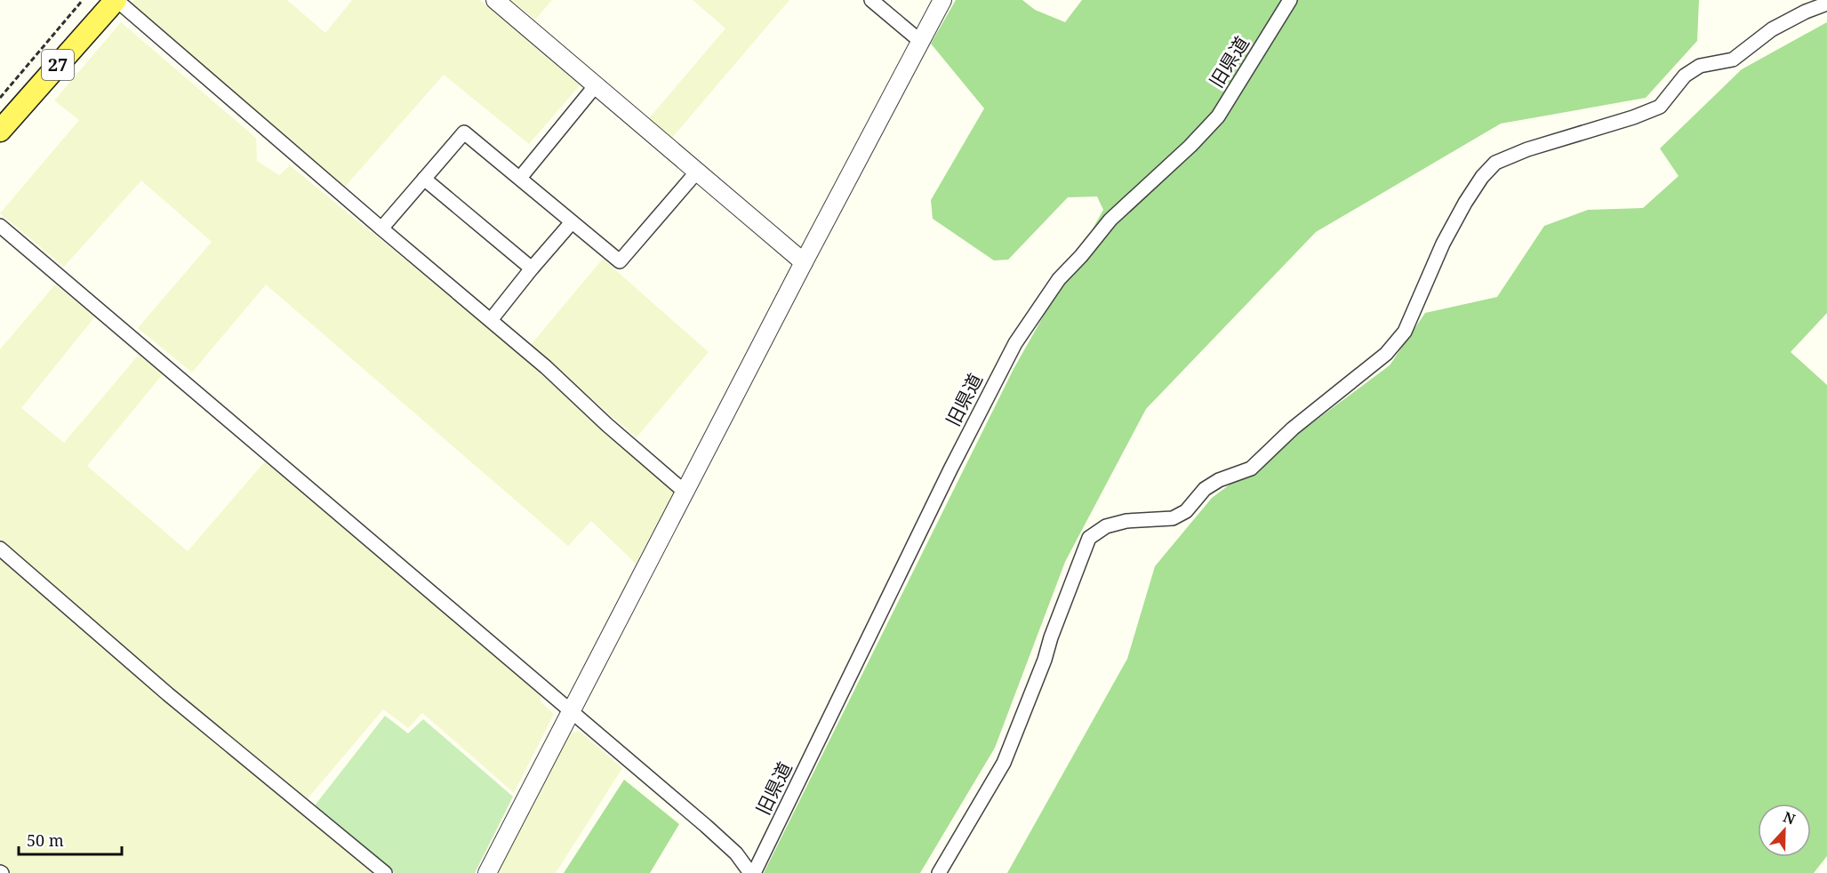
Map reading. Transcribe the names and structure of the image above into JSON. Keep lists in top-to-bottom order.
{
  "streets": {
    "main road": ["27"],
    "street": ["旧県道"]
  },
  "scale_bar": "50 m",
  "north": "top"
}
